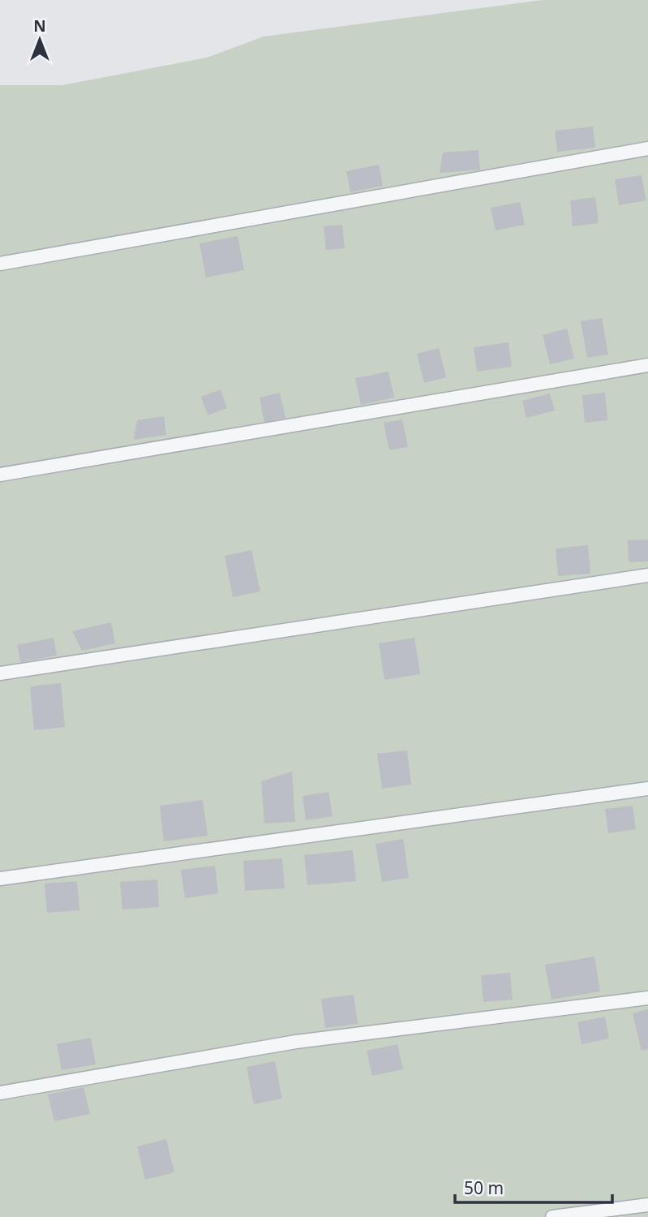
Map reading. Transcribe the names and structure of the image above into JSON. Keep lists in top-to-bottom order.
{
  "scale_bar": "50 m",
  "north": "top"
}
